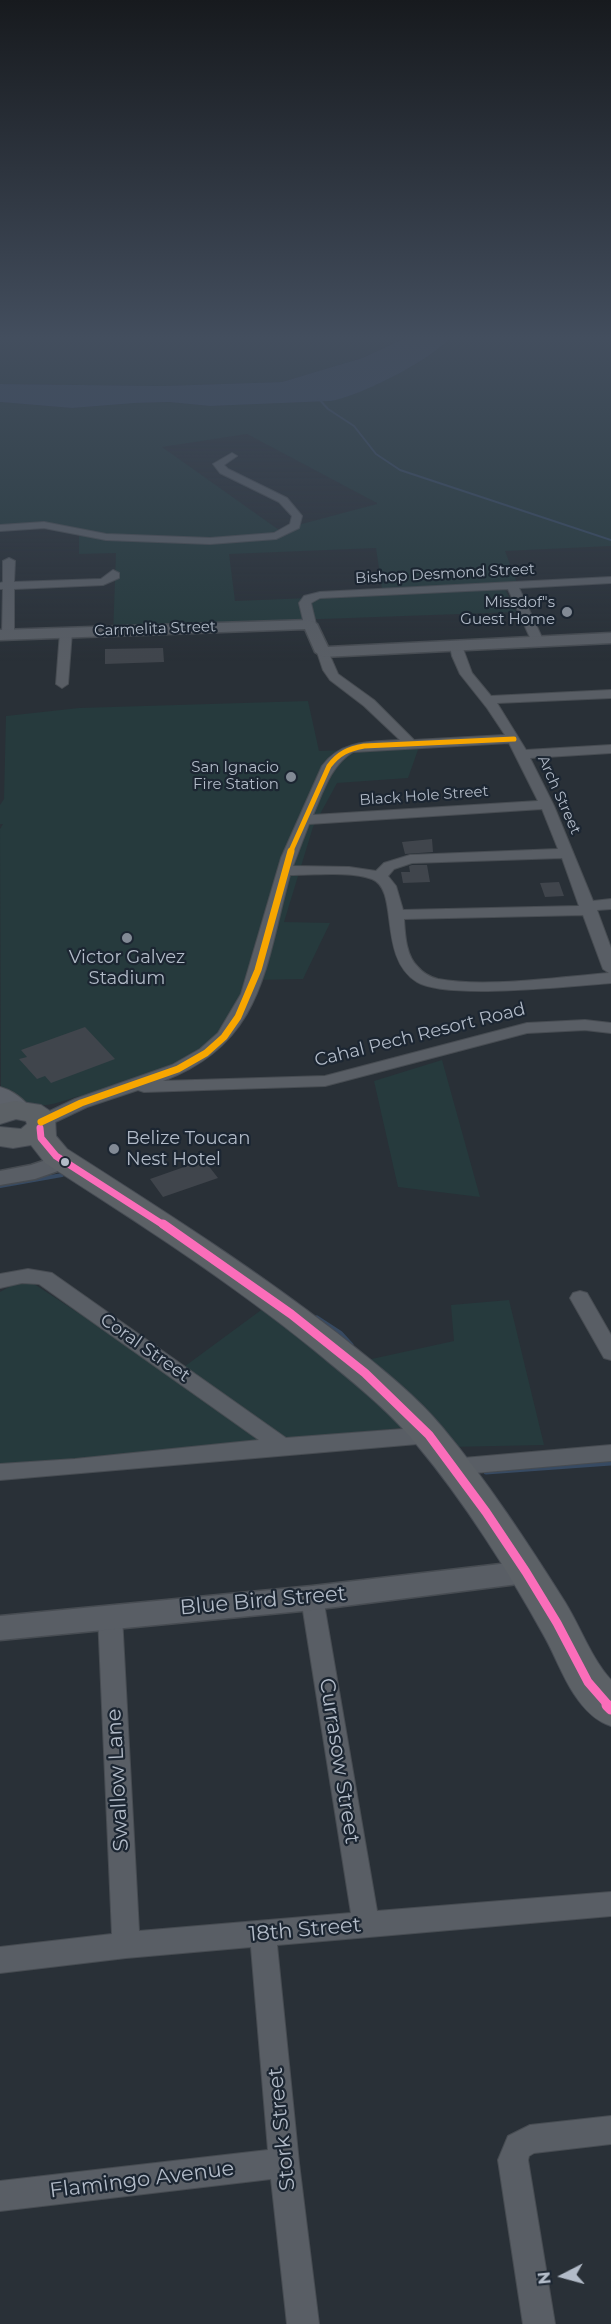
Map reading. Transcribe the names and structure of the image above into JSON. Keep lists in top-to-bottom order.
{
  "streets": {
    "street": [
      "Bishop Desmond Street",
      "Carmelita Street",
      "Arch Street",
      "Black Hole Street",
      "Cahal Pech Resort Road",
      "Coral Street",
      "Blue Bird Street",
      "Currasow Street",
      "Swallow Lane",
      "18th Street",
      "Stork Street",
      "Flamingo Avenue"
    ]
  },
  "crossings": [
    ["Bishop Desmond Street", "Carmelita Street"],
    ["Arch Street", "Black Hole Street"],
    ["Blue Bird Street", "Currasow Street"],
    ["Blue Bird Street", "Swallow Lane"],
    ["Currasow Street", "18th Street"],
    ["Swallow Lane", "18th Street"],
    ["18th Street", "Stork Street"],
    ["Stork Street", "Flamingo Avenue"]
  ],
  "places": [
    "Missdof\"s Guest Home",
    "San Ignacio Fire Station",
    "Victor Galvez Stadium",
    "Belize Toucan Nest Hotel"
  ],
  "north": "left"
}
